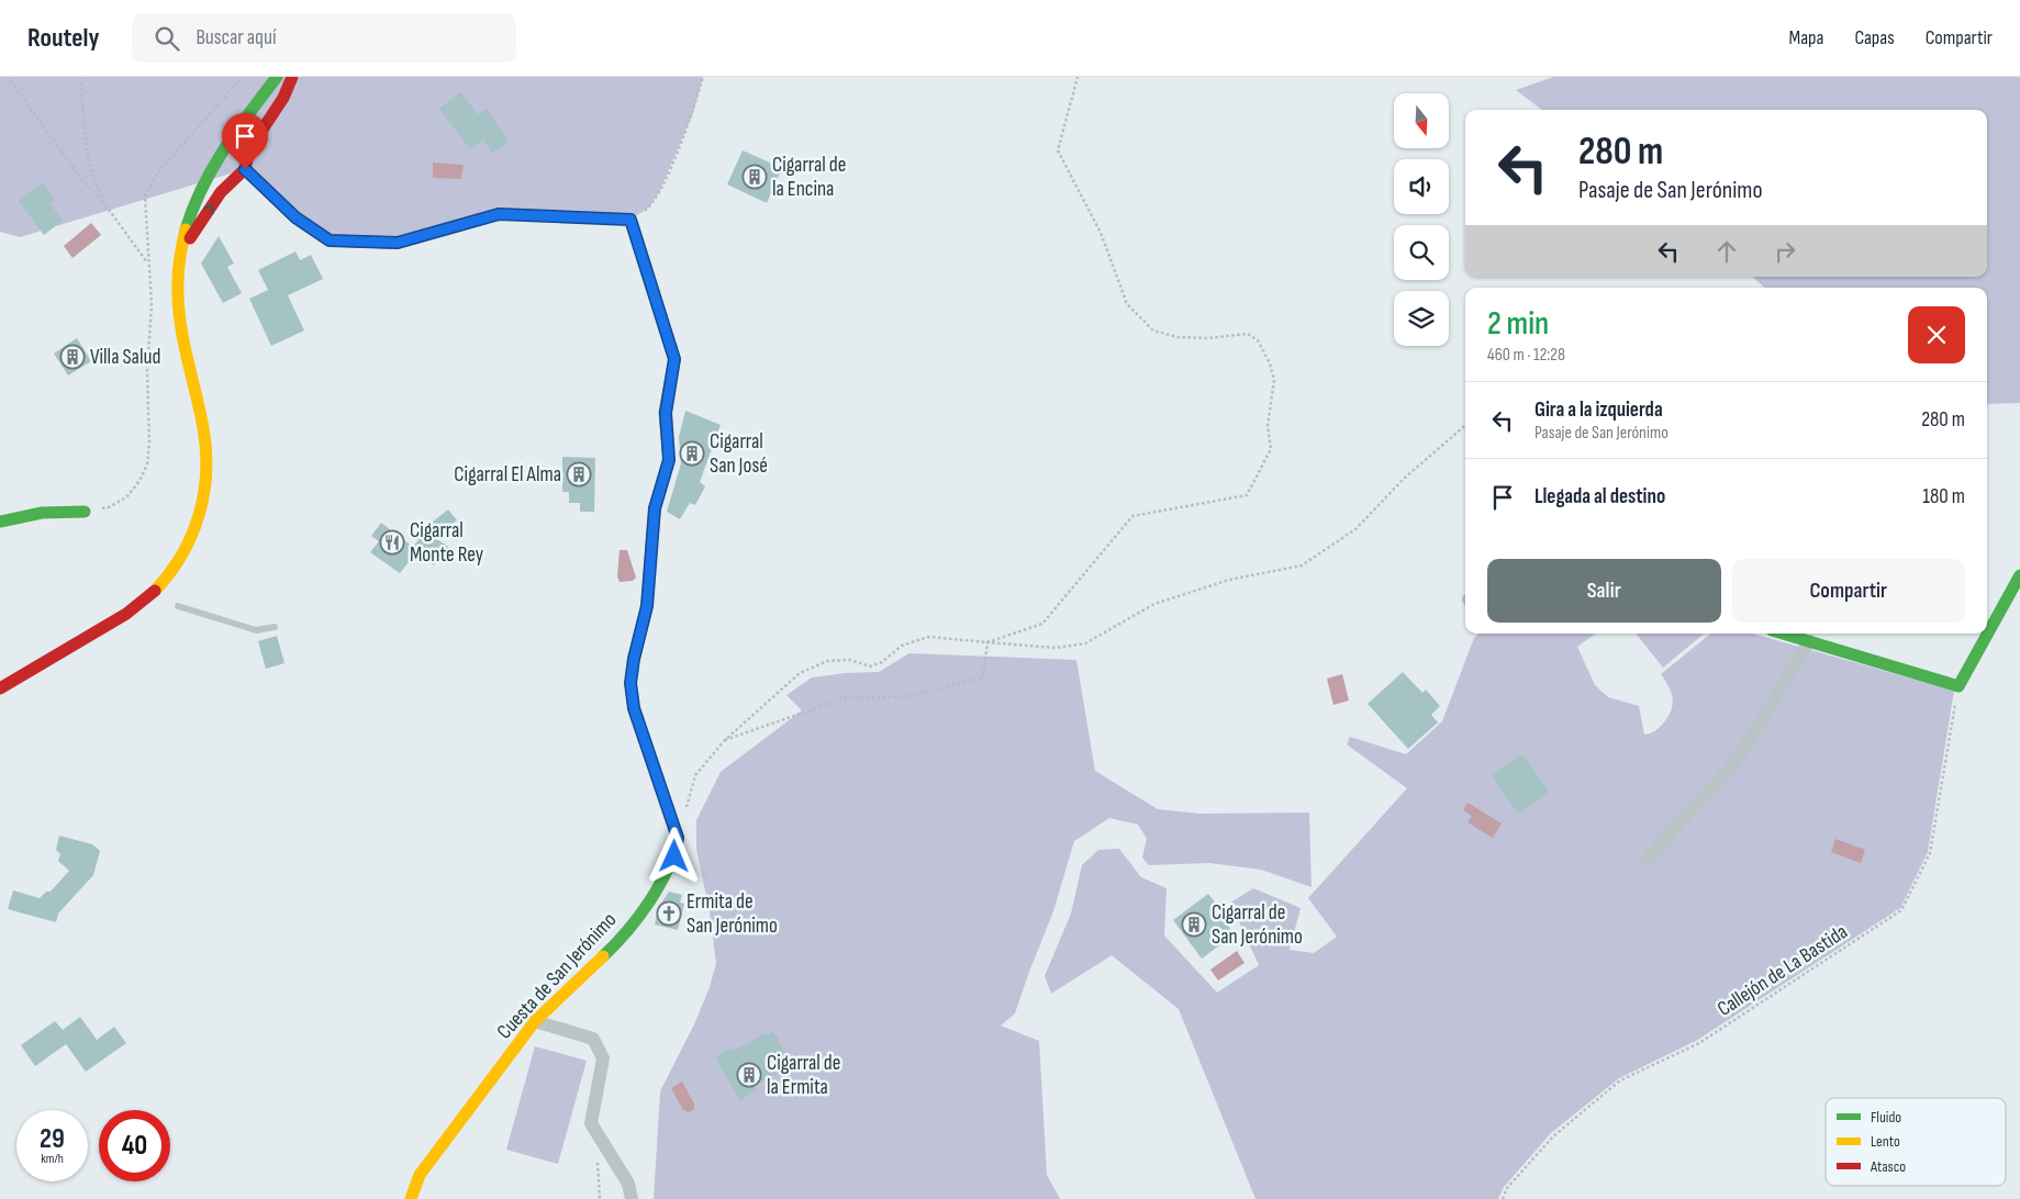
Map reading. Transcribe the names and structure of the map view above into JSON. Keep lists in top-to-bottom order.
{
  "streets": {
    "street": ["Cuesta de San Jerónimo"],
    "path": ["Callejón de La Bastida"]
  },
  "places": {
    "building": [
      "Cigarral de la Encina",
      "Villa Salud",
      "Cigarral San José",
      "Cigarral El Alma",
      "Cigarral de San Jerónimo",
      "Cigarral de la Ermita"
    ],
    "restaurant": ["Cigarral Monte Rey"],
    "church": ["Ermita de San Jerónimo"]
  },
  "legend": ["Fluido", "Lento", "Atasco"],
  "north": "bottom",
  "page": {
    "header": "Routely",
    "search": "Buscar aquí",
    "nav": ["Mapa", "Capas", "Compartir"],
    "turn": ["280 m", "Pasaje de San Jerónimo"],
    "heading": ["2 min", "460 m · 12:28"],
    "list": [
      {
        "name": "Gira a la izquierda",
        "note": "Pasaje de San Jerónimo",
        "value": "280 m"
      },
      {
        "name": "Llegada al destino",
        "value": "180 m"
      }
    ],
    "buttons": ["Salir", "Compartir"],
    "speed": "29 km/h",
    "limit": "40"
  }
}
